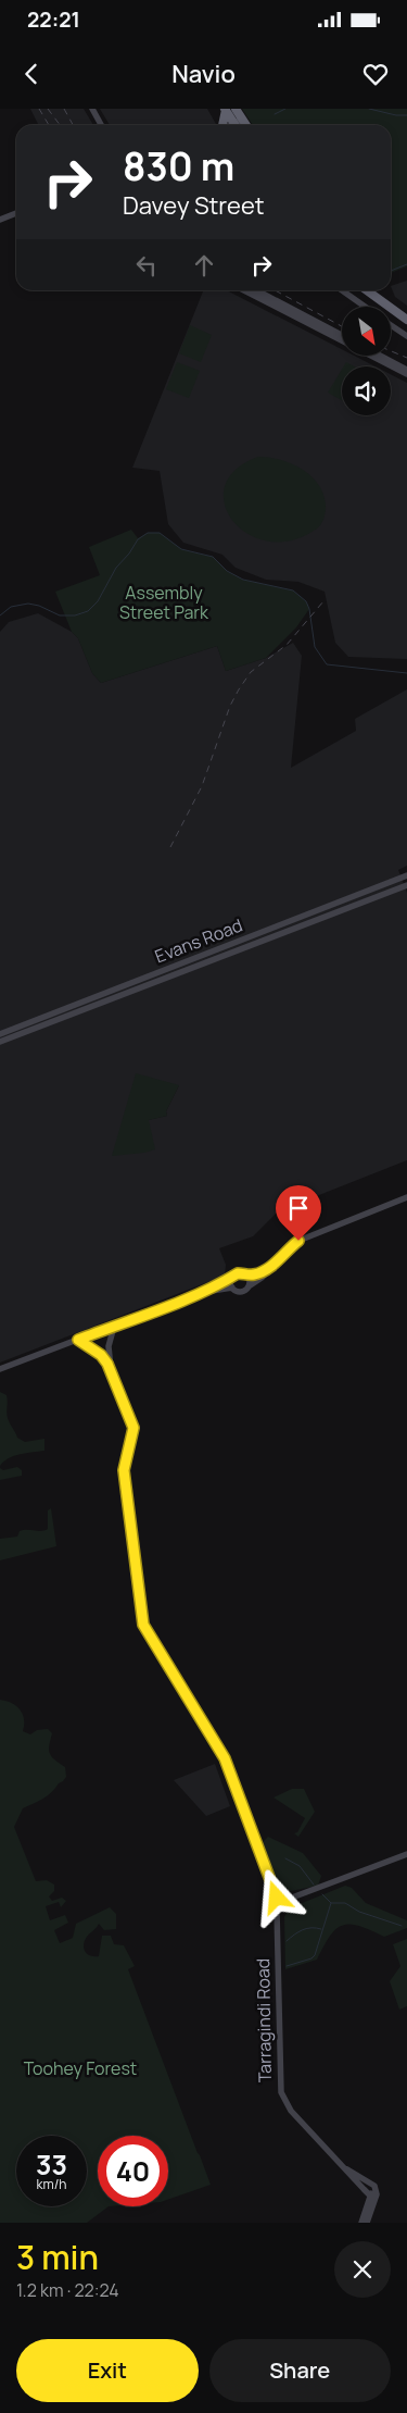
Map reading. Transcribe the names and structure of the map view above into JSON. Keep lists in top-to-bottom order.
{
  "streets": {
    "street": ["Evans Road", "Tarragindi Road"]
  },
  "parks": ["Assembly Street Park", "Toohey Forest"],
  "north": "bottom right",
  "page": {
    "status": "22:21",
    "header": "Navio",
    "turn": ["830 m", "Davey Street"],
    "speed": "33 km/h",
    "limit": "40",
    "heading": ["3 min", "1.2 km · 22:24"],
    "buttons": ["Exit", "Share"]
  }
}
